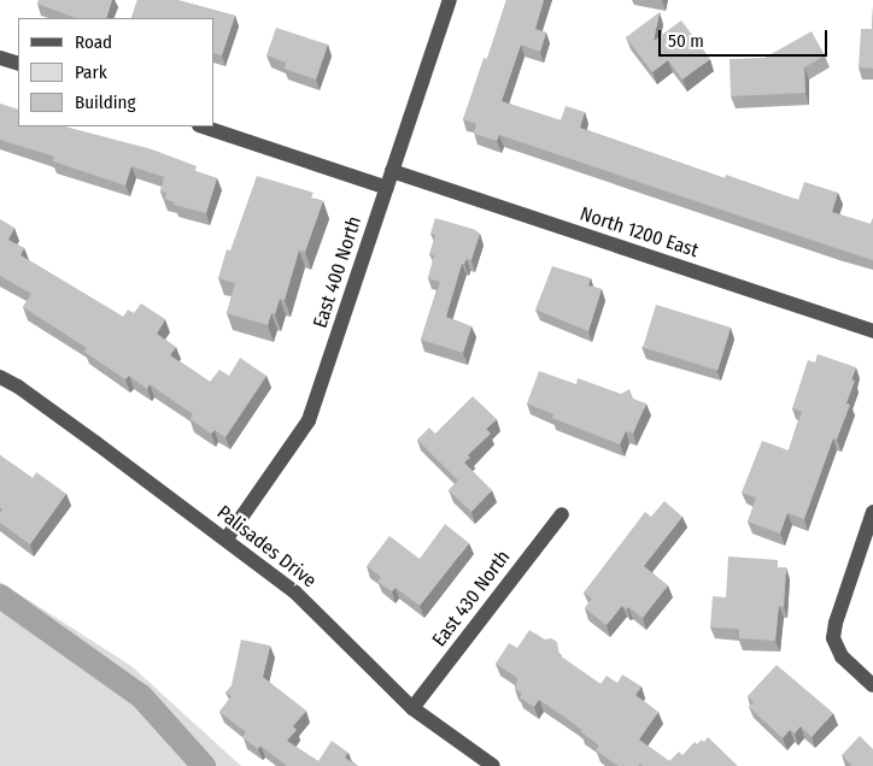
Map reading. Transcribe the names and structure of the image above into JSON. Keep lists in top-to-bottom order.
{
  "streets": {
    "street": [
      "North 1200 East",
      "East 400 North",
      "Palisades Drive",
      "East 430 North"
    ]
  },
  "crossings": [
    ["North 1200 East", "East 400 North"],
    ["East 400 North", "Palisades Drive"],
    ["Palisades Drive", "East 430 North"]
  ],
  "legend": ["Road", "Park", "Building"],
  "scale_bar": "50 m"
}
